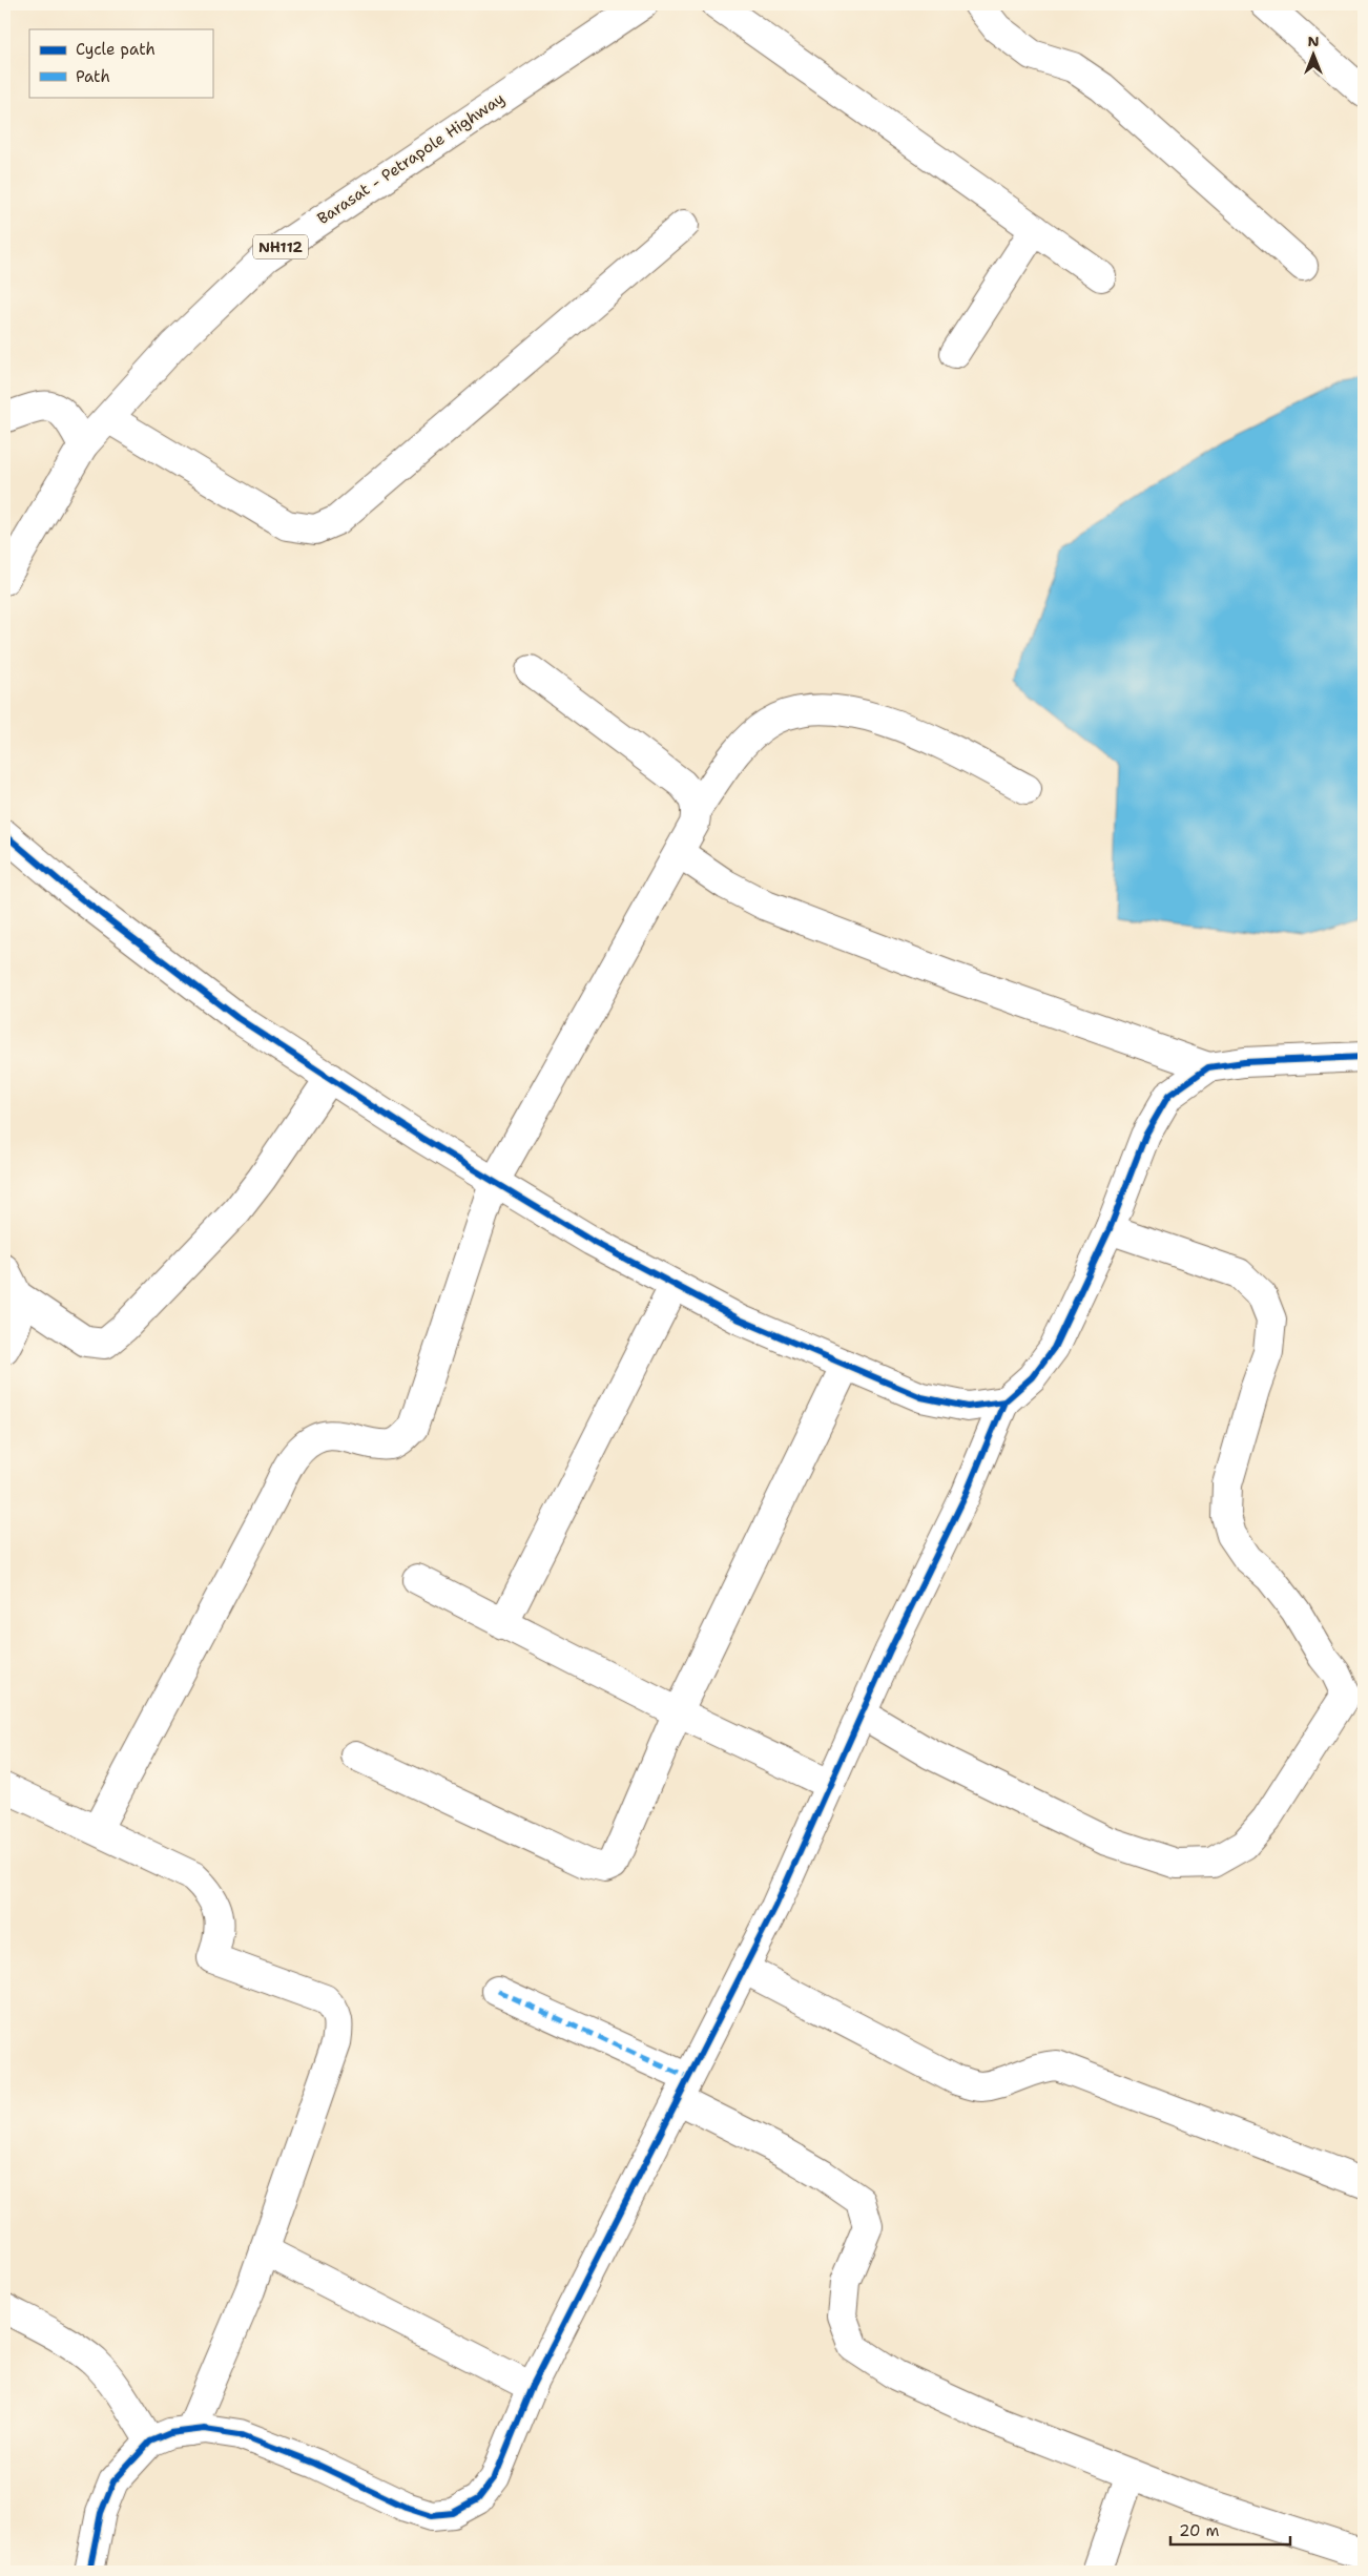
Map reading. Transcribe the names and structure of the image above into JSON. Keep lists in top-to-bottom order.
{
  "streets": {
    "main road": ["Barasat - Petrapole Highway", "NH112"]
  },
  "legend": ["Cycle path", "Path"],
  "scale_bar": "20 m",
  "north": "top"
}
